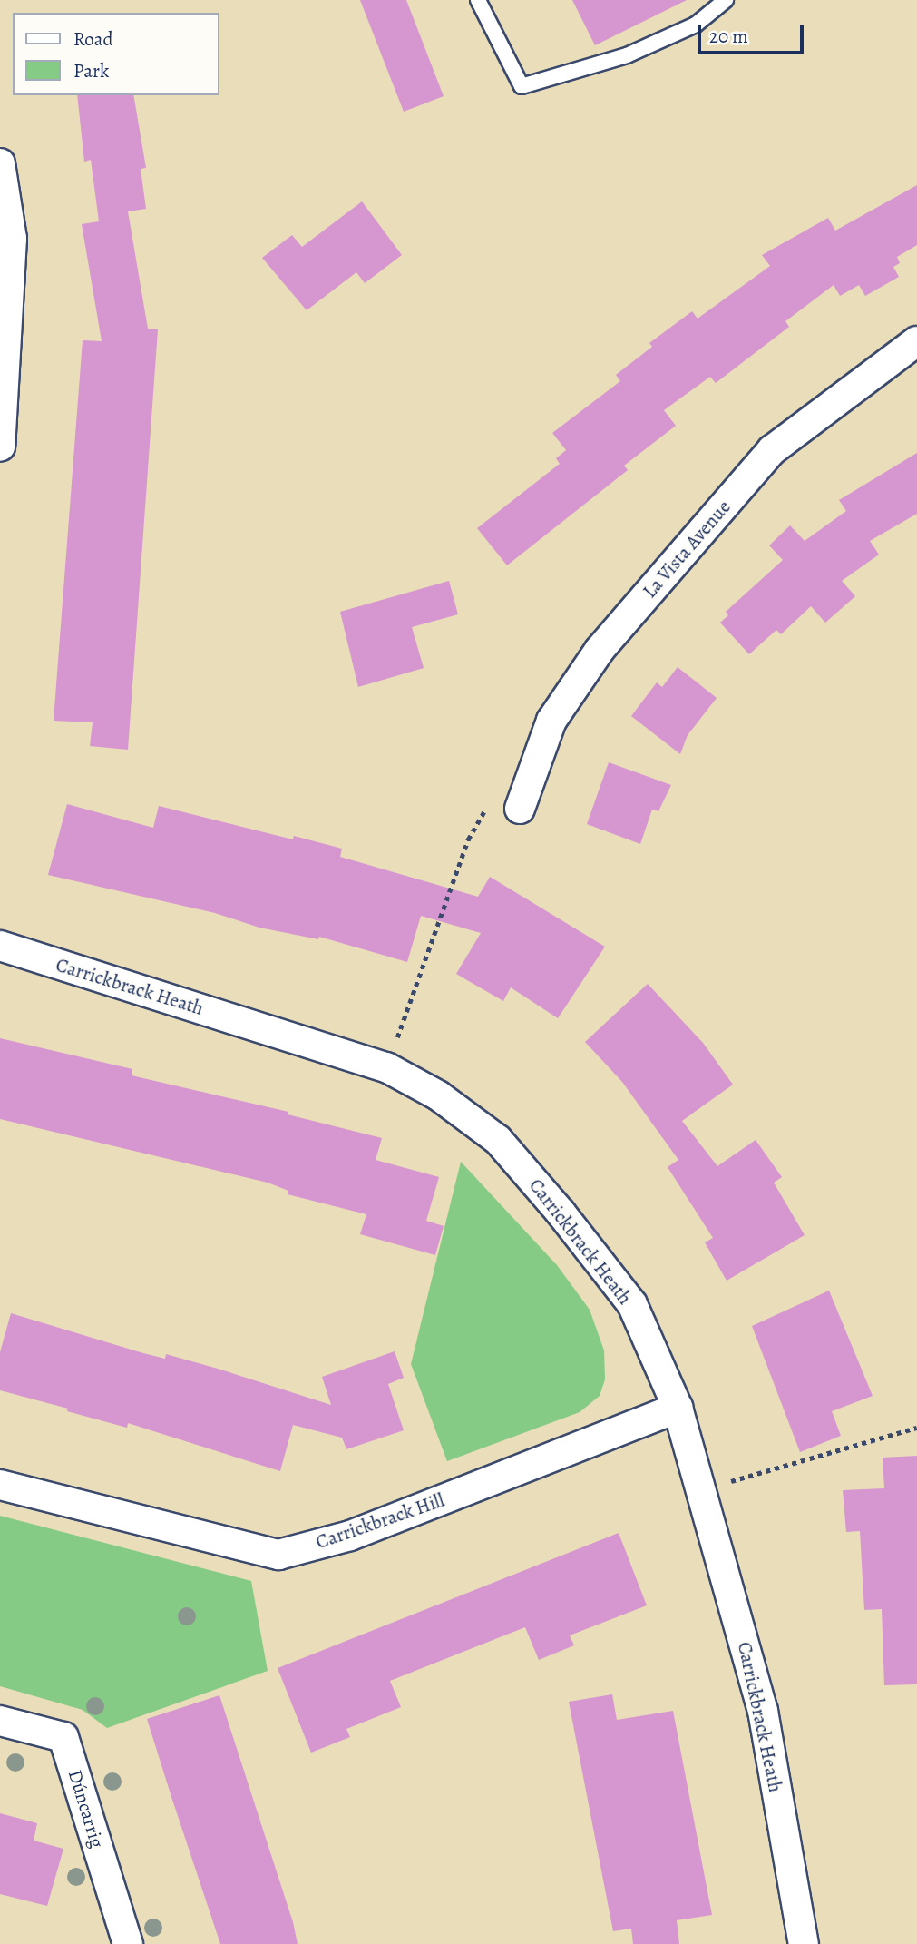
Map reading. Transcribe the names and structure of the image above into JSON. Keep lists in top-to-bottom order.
{
  "streets": {
    "street": [
      "La Vista Avenue",
      "Carrickbrack Heath",
      "Carrickbrack Hill",
      "Dúncarrig"
    ]
  },
  "crossings": [
    ["Carrickbrack Heath", "Carrickbrack Hill"]
  ],
  "legend": ["Road", "Park"],
  "scale_bar": "20 m"
}
